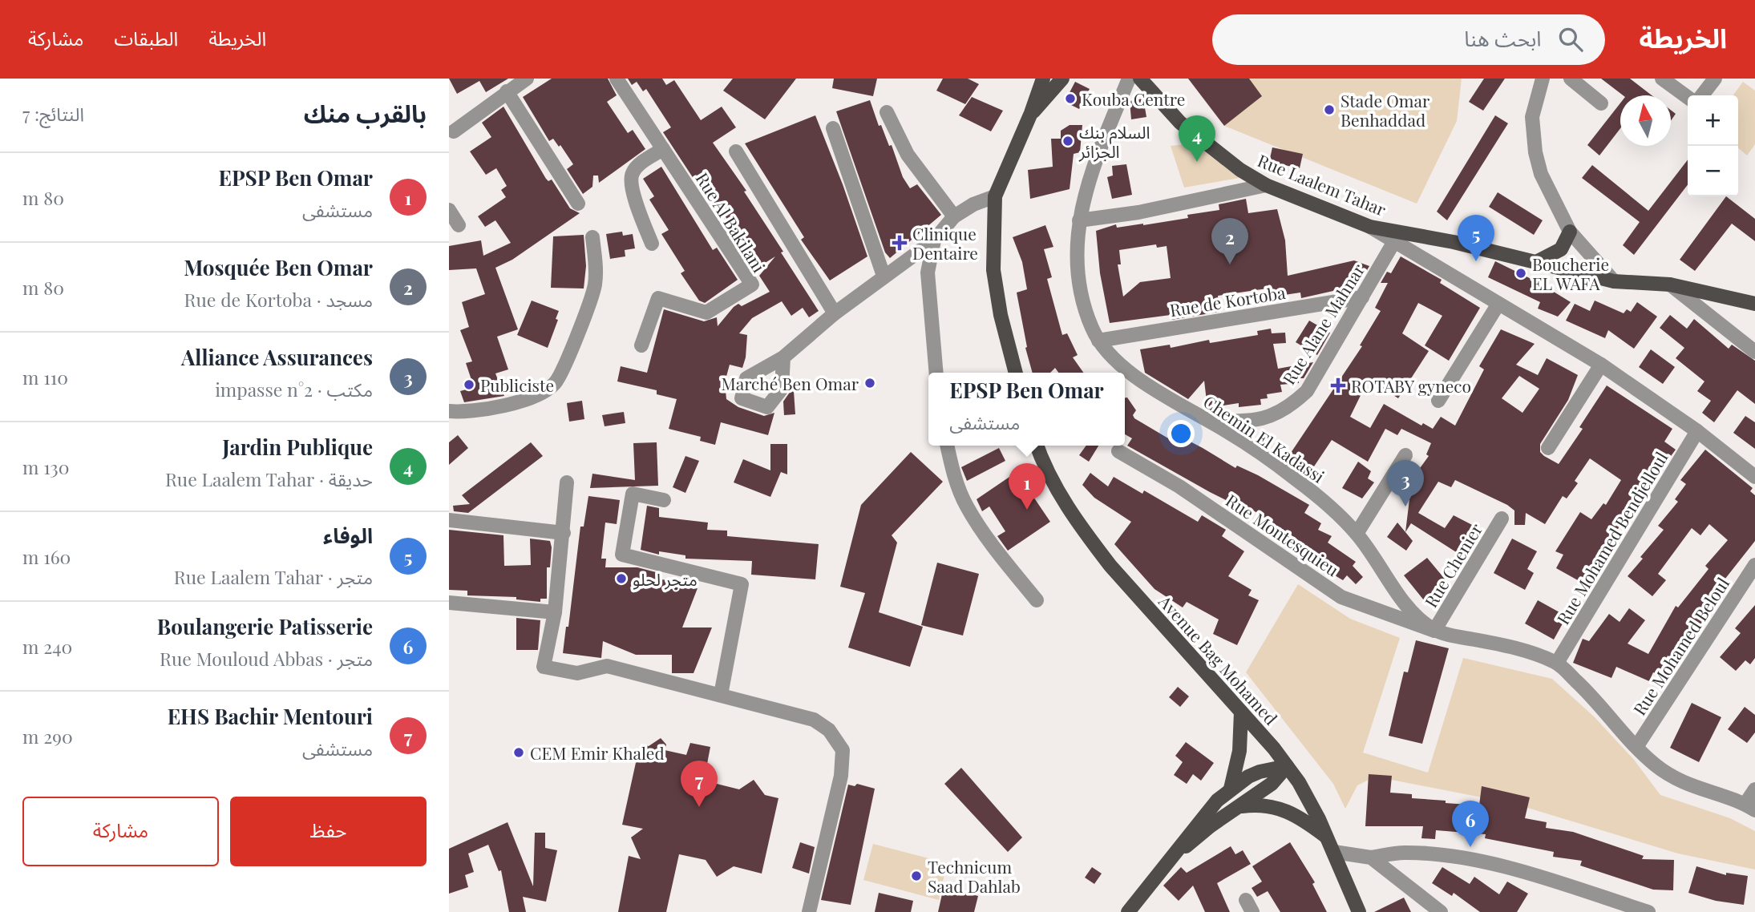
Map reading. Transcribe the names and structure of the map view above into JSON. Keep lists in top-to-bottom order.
{
  "streets": {
    "main road": ["Rue Laalem Tahar", "Avenue Bag Mohamed"],
    "street": [
      "Rue Al Bakilani",
      "Rue de Kortoba",
      "Rue Alane Mahnar",
      "Chemin El Kadassi",
      "Rue Montesquieu",
      "Rue Mohamed Bendjelloul",
      "Rue Chenier",
      "Rue Mohamed Beloul"
    ]
  },
  "crossings": [
    ["Rue de Kortoba", "Rue Alane Mahnar"],
    ["Rue de Kortoba", "Chemin El Kadassi"],
    ["Rue Alane Mahnar", "Chemin El Kadassi"],
    ["Chemin El Kadassi", "Rue Montesquieu"],
    ["Chemin El Kadassi", "Rue Mohamed Bendjelloul"],
    ["Chemin El Kadassi", "Rue Chenier"],
    ["Chemin El Kadassi", "Rue Mohamed Beloul"],
    ["Rue Montesquieu", "Rue Chenier"]
  ],
  "places": {
    "other": [
      "Kouba Centre",
      "Stade Omar Benhaddad",
      "السلام بنك الجزائر",
      "Boucherie EL WAFA",
      "Marché Ben Omar",
      "Publiciste",
      "متجر لحلو",
      "CEM Emir Khaled",
      "Technicum Saad Dahlab"
    ],
    "health": ["Clinique Dentaire", "ROTABY gyneco"]
  },
  "north": "top",
  "page": {
    "header": "الخريطة",
    "search": "ابحث هنا",
    "nav": ["الخريطة", "الطبقات", "مشاركة"],
    "heading": ["بالقرب منك", "النتائج: 7"],
    "map_buttons": ["+", "−"],
    "pins": [
      "4",
      "5",
      "2",
      "3",
      "1",
      "7",
      "6"
    ],
    "list": [
      {
        "mark": "1",
        "name": "EPSP Ben Omar",
        "note": "مستشفى",
        "value": "80 m"
      },
      {
        "mark": "2",
        "name": "Mosquée Ben Omar",
        "note": "مسجد · Rue de Kortoba",
        "value": "80 m"
      },
      {
        "mark": "3",
        "name": "Alliance Assurances",
        "note": "مكتب · impasse n°2",
        "value": "110 m"
      },
      {
        "mark": "4",
        "name": "Jardin Publique",
        "note": "حديقة · Rue Laalem Tahar",
        "value": "130 m"
      },
      {
        "mark": "5",
        "name": "الوفاء",
        "note": "متجر · Rue Laalem Tahar",
        "value": "160 m"
      },
      {
        "mark": "6",
        "name": "Boulangerie Patisserie",
        "note": "متجر · Rue Mouloud Abbas",
        "value": "240 m"
      },
      {
        "mark": "7",
        "name": "EHS Bachir Mentouri",
        "note": "مستشفى",
        "value": "290 m"
      }
    ],
    "popup": ["EPSP Ben Omar", "مستشفى"],
    "buttons": ["حفظ", "مشاركة"]
  }
}
